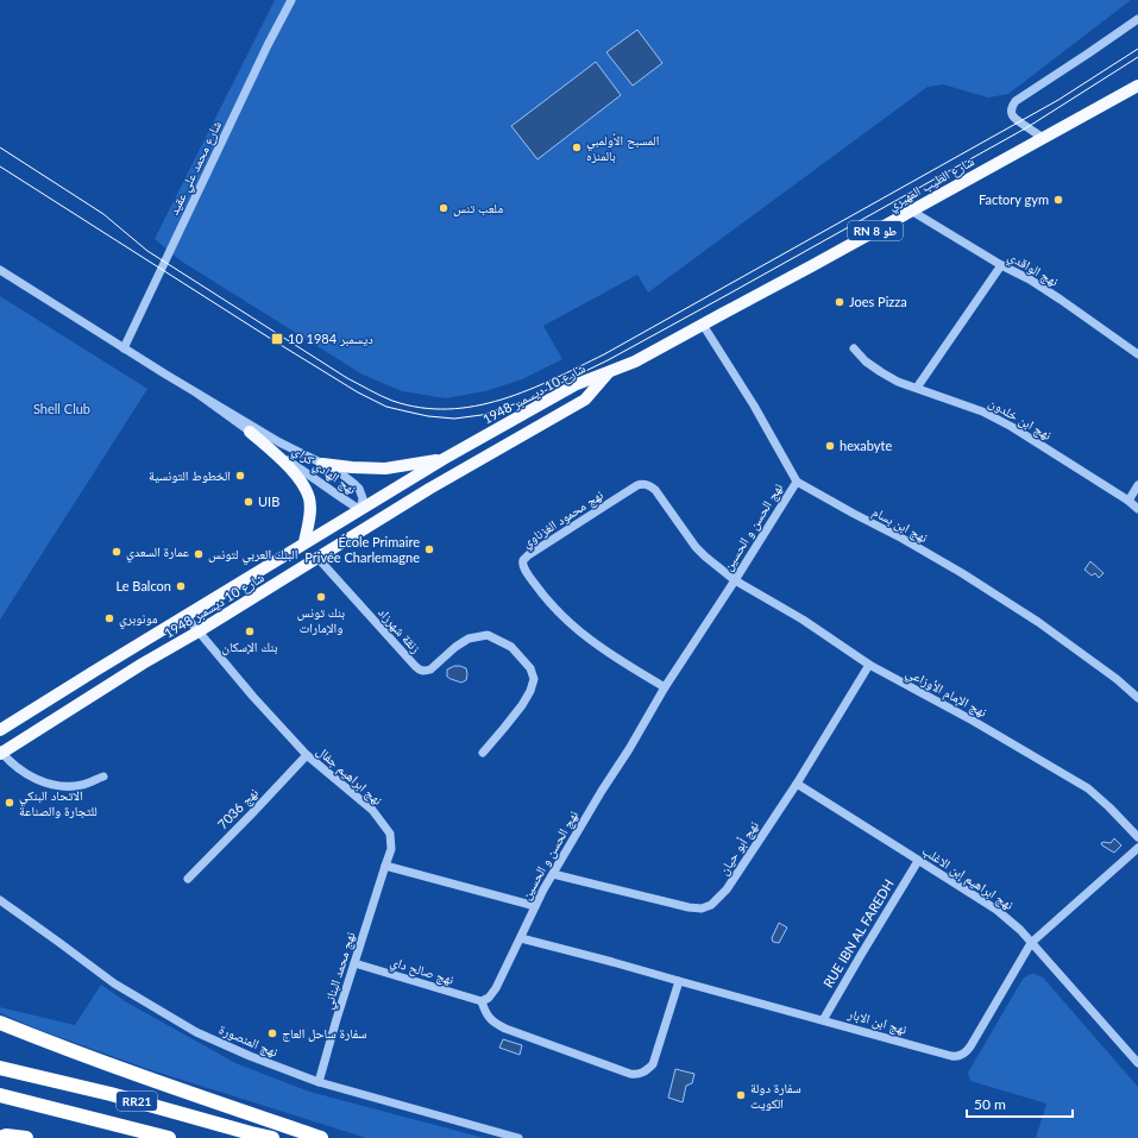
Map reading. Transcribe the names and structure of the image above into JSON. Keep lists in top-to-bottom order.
{
  "streets": {
    "highway": ["RR21"],
    "main road": ["شارع الطيب المهيري", "RN 8 طو", "شارع 10 ديسمبر 1948"],
    "street": [
      "شارع محمد علي عقيد",
      "نهج الواقدي",
      "نهج ابن خلدون",
      "نهج الهادي كراي",
      "نهج محمود الغزناوي",
      "نهج ابن بسام",
      "نهج الحسن و الحسين",
      "زنقة شهرزاد",
      "نهج الإمام الأوزاعي",
      "نهج ابراهيم جفال",
      "نهج 7036",
      "نهج أبو حيان",
      "نهج ابراهيم إبن الاغلب",
      "RUE IBN AL FAREDH",
      "نهج محمد البناني",
      "نهج صالح داي",
      "نهج ابن الابار",
      "نهج المنصورة"
    ]
  },
  "crossings": [
    ["شارع محمد علي عقيد", "نهج الهادي كراي"],
    ["شارع الطيب المهيري", "نهج الواقدي"],
    ["شارع الطيب المهيري", "شارع 10 ديسمبر 1948"],
    ["شارع 10 ديسمبر 1948", "نهج الهادي كراي"],
    ["شارع 10 ديسمبر 1948", "زنقة شهرزاد"],
    ["شارع 10 ديسمبر 1948", "نهج ابراهيم جفال"],
    ["نهج محمود الغزناوي", "نهج الحسن و الحسين"],
    ["نهج محمود الغزناوي", "نهج الإمام الأوزاعي"],
    ["نهج ابن بسام", "نهج الحسن و الحسين"],
    ["نهج الحسن و الحسين", "نهج الإمام الأوزاعي"],
    ["نهج الحسن و الحسين", "نهج أبو حيان"],
    ["نهج الحسن و الحسين", "نهج صالح داي"],
    ["نهج الحسن و الحسين", "نهج ابن الابار"],
    ["نهج الإمام الأوزاعي", "نهج أبو حيان"],
    ["نهج ابراهيم جفال", "نهج 7036"],
    ["نهج ابراهيم جفال", "نهج محمد البناني"],
    ["نهج أبو حيان", "نهج ابراهيم إبن الاغلب"],
    ["نهج ابراهيم إبن الاغلب", "RUE IBN AL FAREDH"],
    ["نهج ابراهيم إبن الاغلب", "نهج ابن الابار"],
    ["RUE IBN AL FAREDH", "نهج ابن الابار"],
    ["نهج محمد البناني", "نهج صالح داي"],
    ["نهج محمد البناني", "نهج المنصورة"]
  ],
  "parks": ["Shell Club"],
  "places": {
    "other": [
      "المسبح الأولمبي بالمنزه",
      "Factory gym",
      "ملعب تنس",
      "Joes Pizza",
      "hexabyte",
      "الخطوط التونسية",
      "UIB",
      "École Primaire Privée Charlemagne",
      "عمارة السعدي",
      "البنك العربي لتونس",
      "Le Balcon",
      "بنك تونس والإمارات",
      "مونوبري",
      "بنك الإسكان",
      "الاتحاد البنكي للتجارة والصناعة",
      "سفارة ساحل العاج",
      "سفارة دولة الكويت"
    ],
    "transit": ["10 ديسمبر 1984"]
  },
  "scale_bar": "50 m"
}
